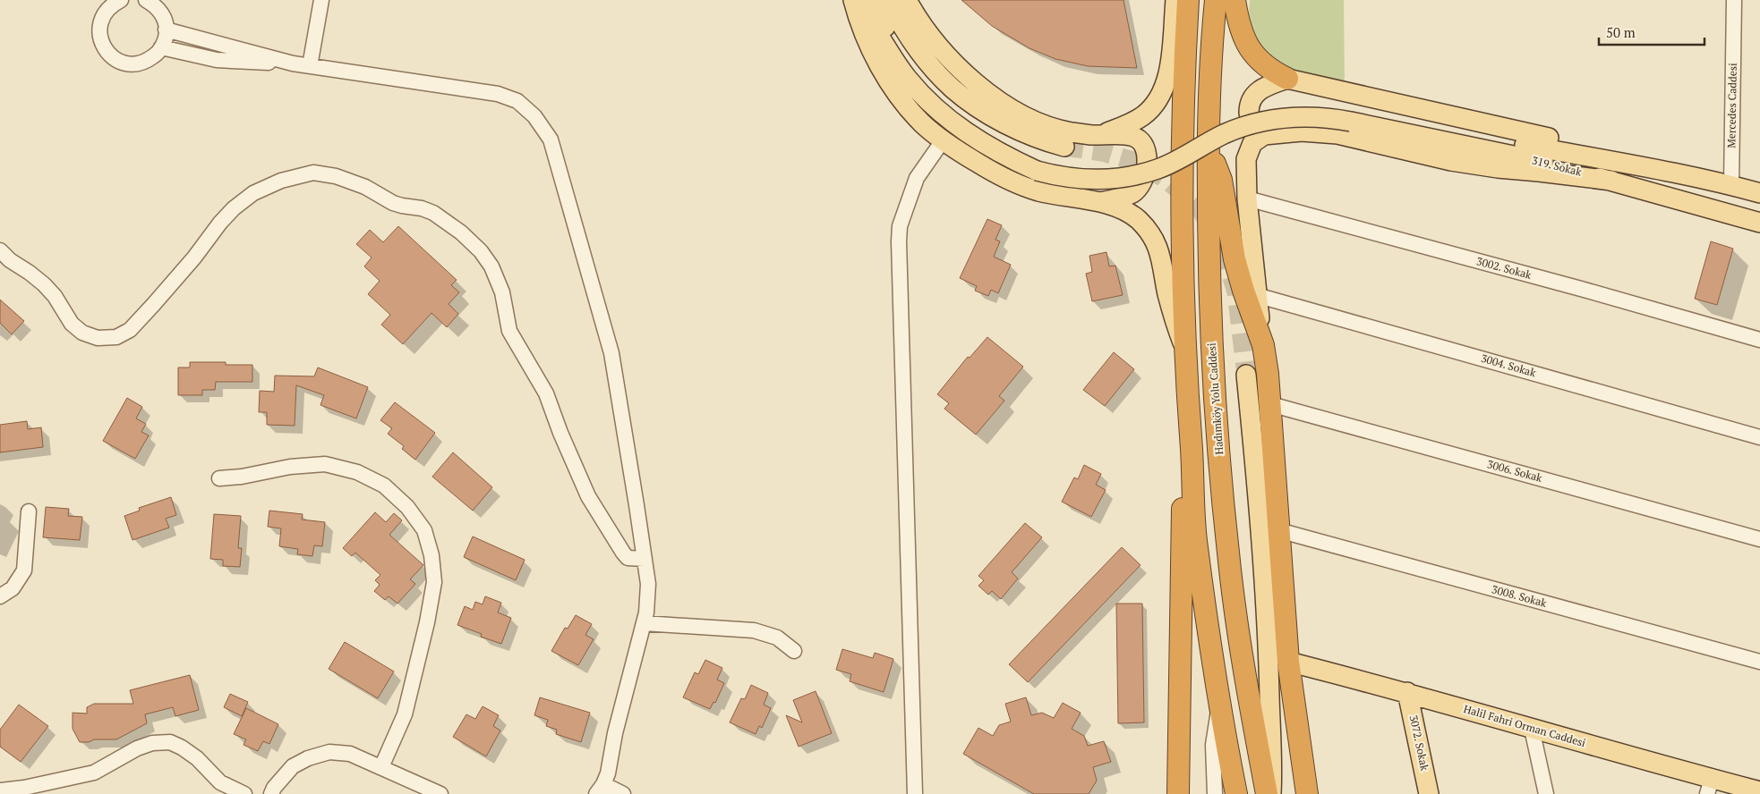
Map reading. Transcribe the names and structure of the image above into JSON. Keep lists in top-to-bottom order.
{
  "streets": {
    "highway": ["Hadımköy Yolu Caddesi"],
    "main road": ["319. Sokak", "Halil Fahri Orman Caddesi", "3072. Sokak"],
    "street": [
      "Mercedes Caddesi",
      "3002. Sokak",
      "3004. Sokak",
      "3006. Sokak",
      "3008. Sokak"
    ]
  },
  "crossings": [
    ["Mercedes Caddesi", "319. Sokak"],
    ["Halil Fahri Orman Caddesi", "3072. Sokak"]
  ],
  "scale_bar": "50 m"
}
